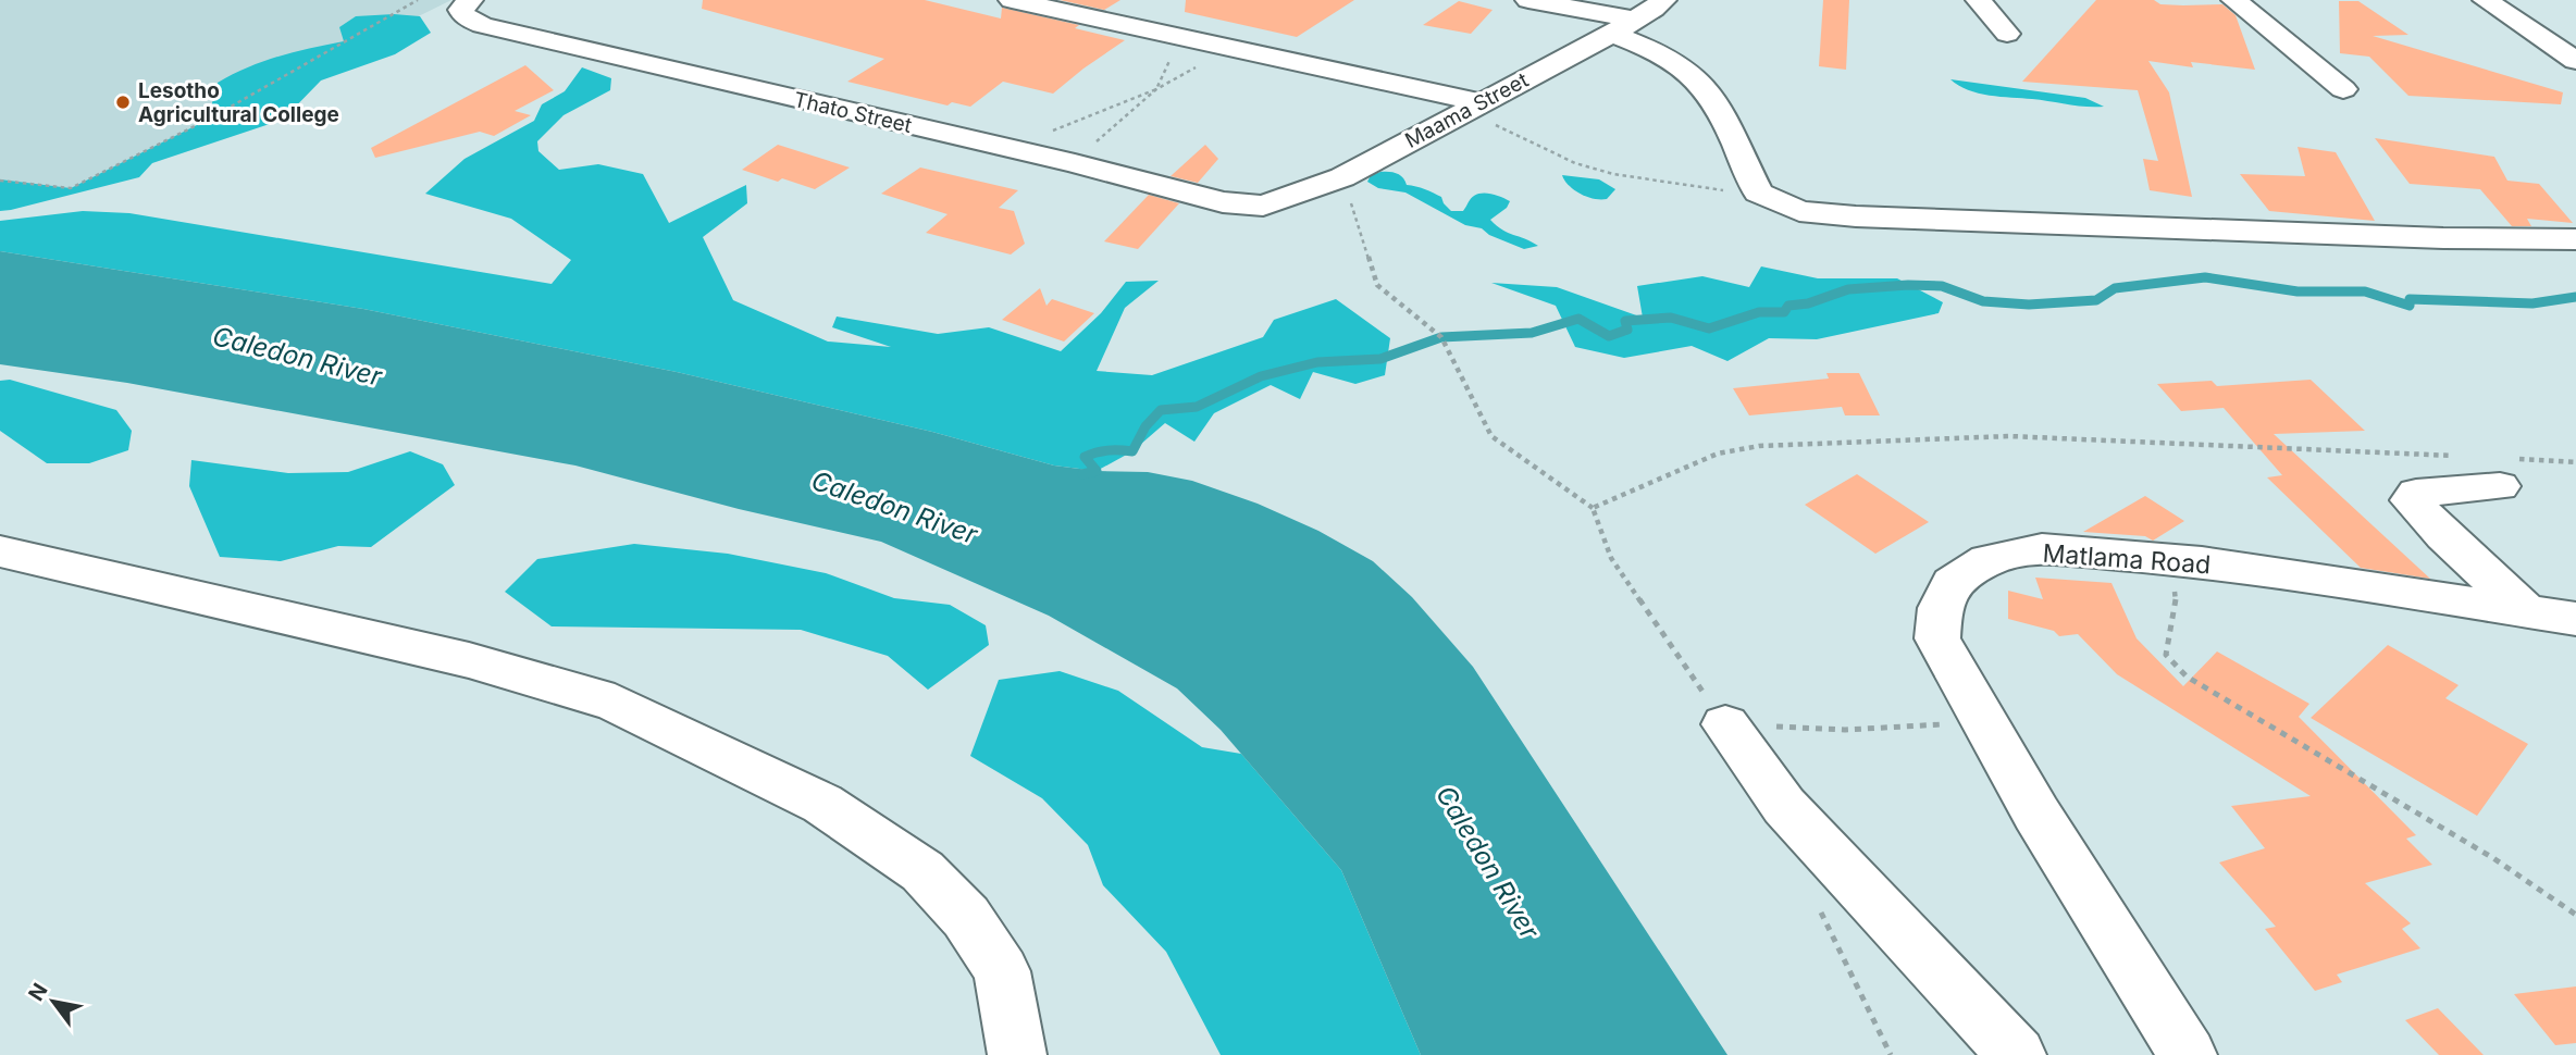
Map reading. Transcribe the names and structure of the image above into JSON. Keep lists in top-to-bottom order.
{
  "streets": {
    "street": ["Maama Street", "Thato Street", "Matlama Road"]
  },
  "crossings": [
    ["Maama Street", "Thato Street"]
  ],
  "water": ["Caledon River"],
  "places": ["Lesotho Agricultural College"],
  "north": "top left"
}
